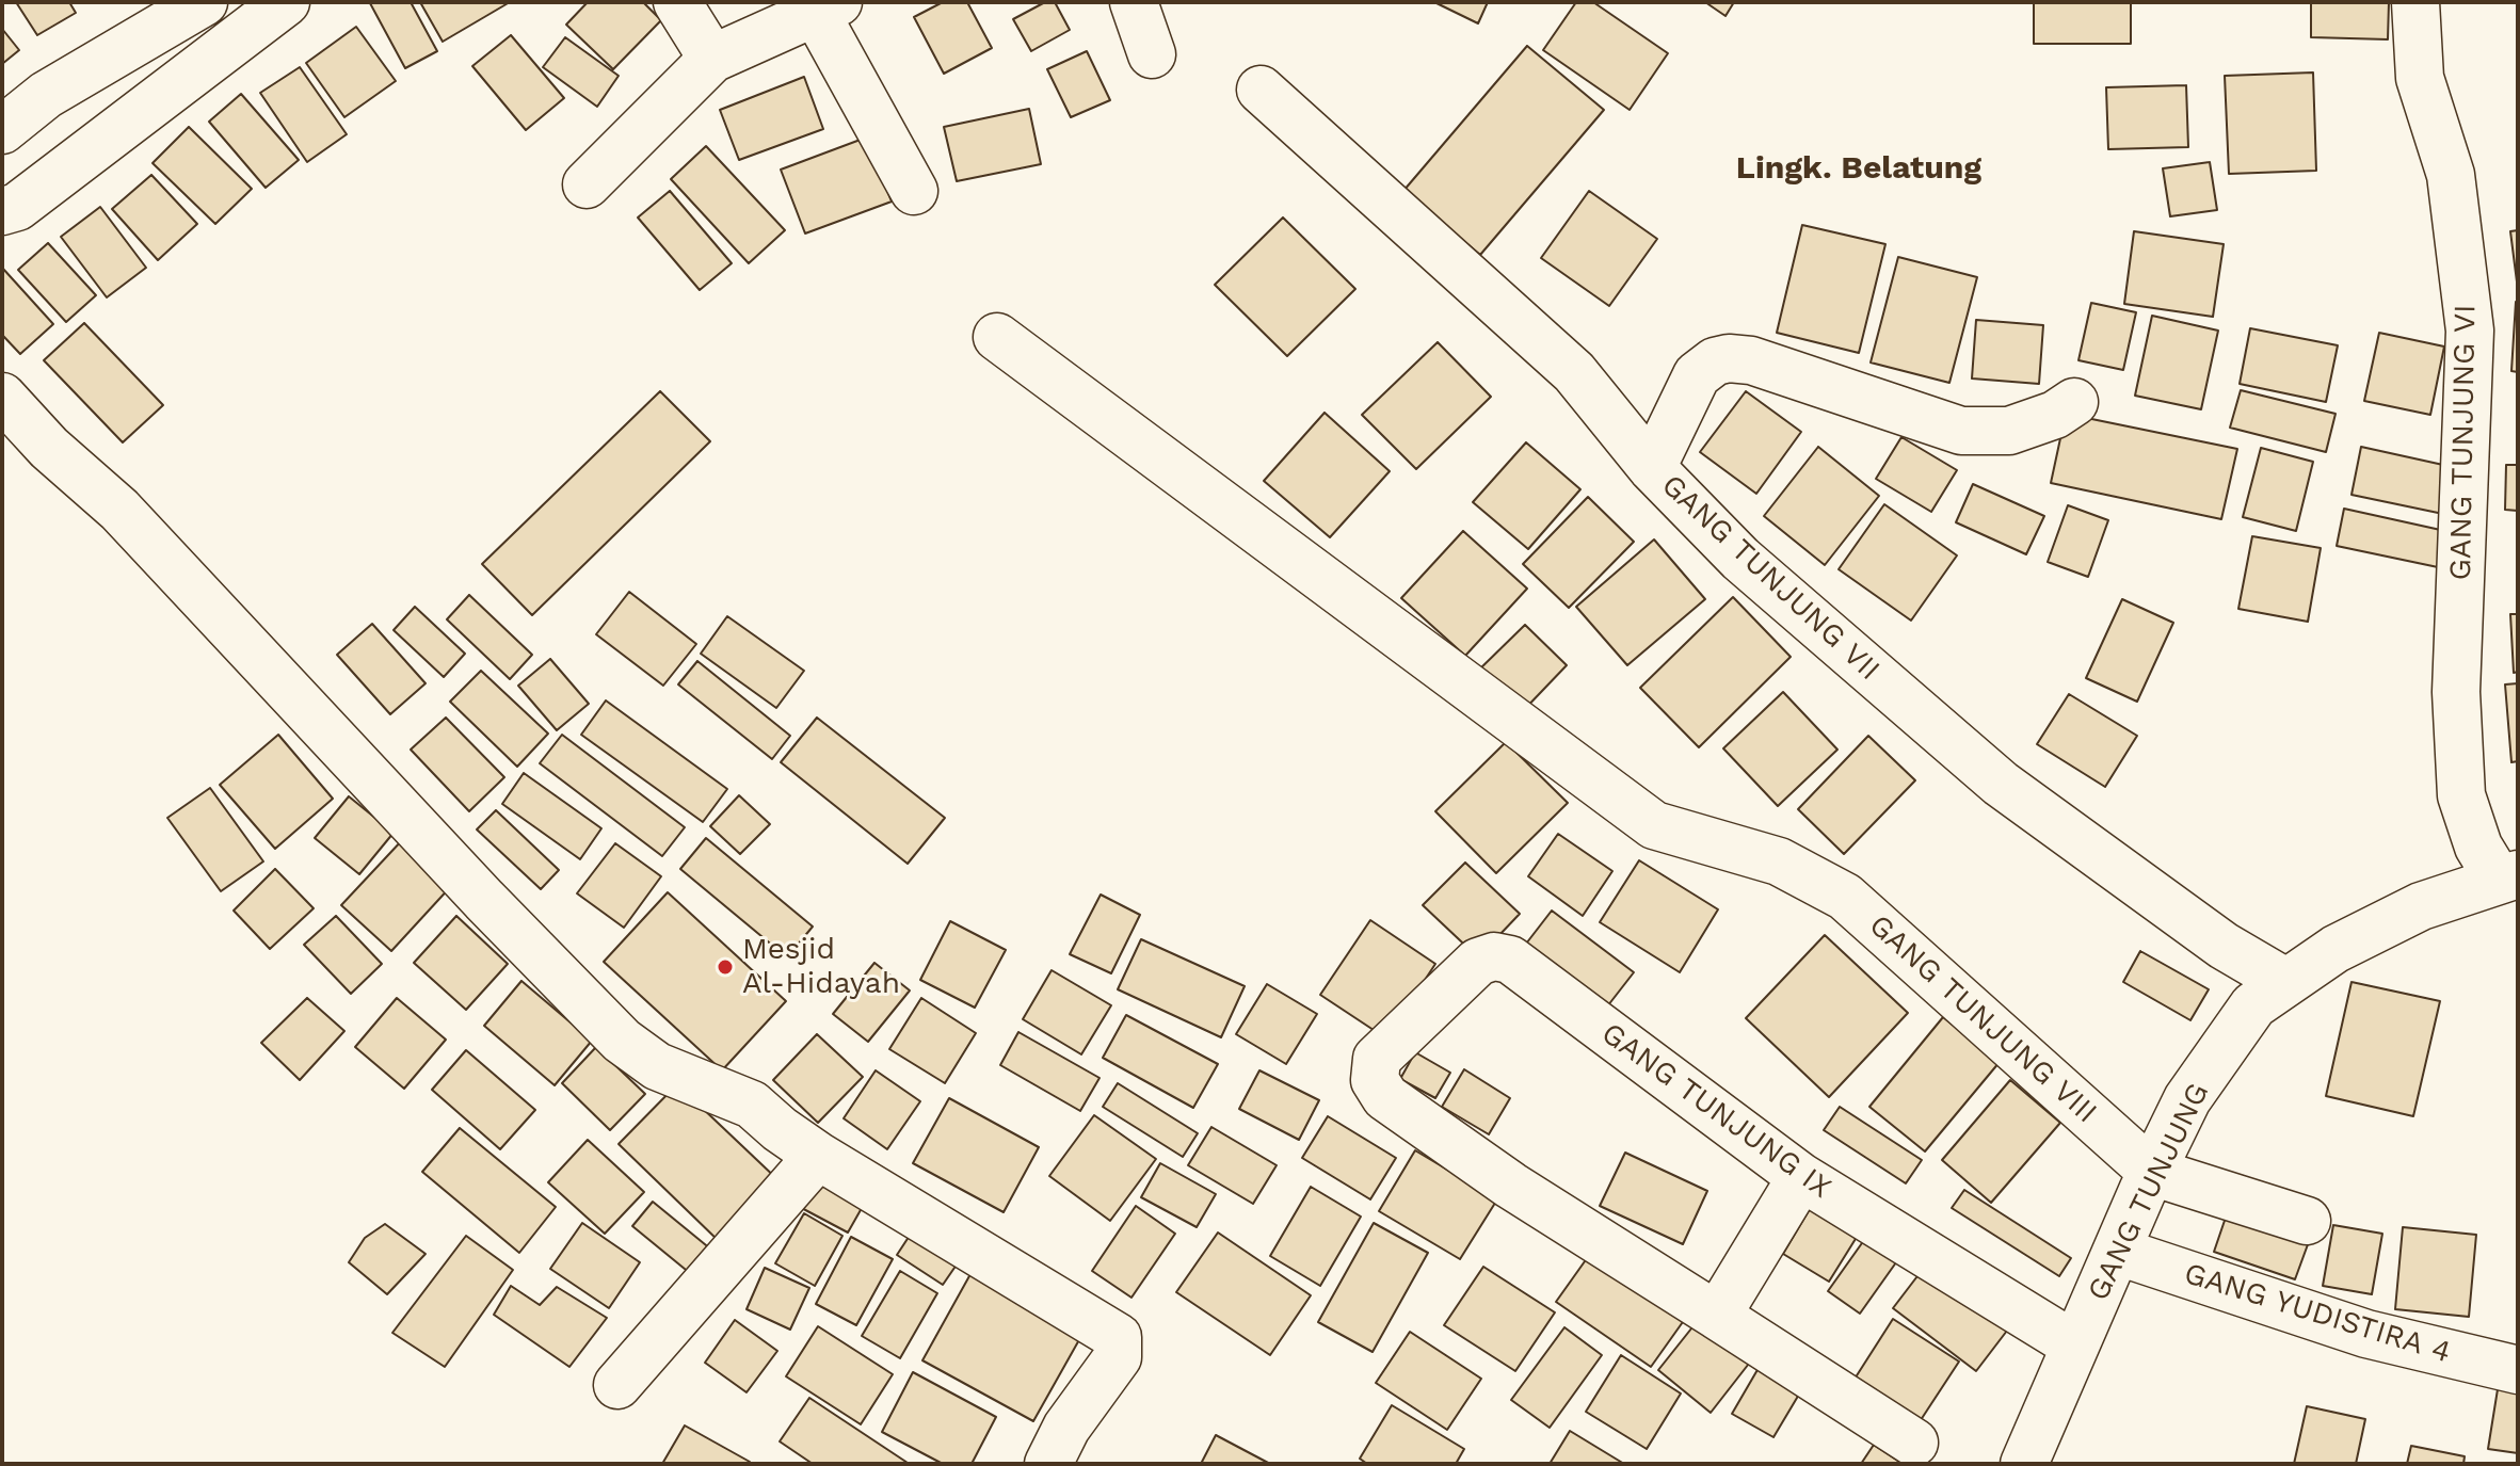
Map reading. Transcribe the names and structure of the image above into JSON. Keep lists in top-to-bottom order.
{
  "streets": {
    "street": [
      "GANG TUNJUNG VI",
      "GANG TUNJUNG VII",
      "GANG TUNJUNG VIII",
      "GANG TUNJUNG IX",
      "GANG TUNJUNG",
      "GANG YUDISTIRA 4"
    ]
  },
  "crossings": [
    ["GANG TUNJUNG VI", "GANG TUNJUNG"],
    ["GANG TUNJUNG VII", "GANG TUNJUNG"],
    ["GANG TUNJUNG VIII", "GANG TUNJUNG"],
    ["GANG TUNJUNG IX", "GANG TUNJUNG"],
    ["GANG TUNJUNG", "GANG YUDISTIRA 4"]
  ],
  "districts": ["Lingk. Belatung"],
  "places": ["Mesjid Al-Hidayah"]
}
